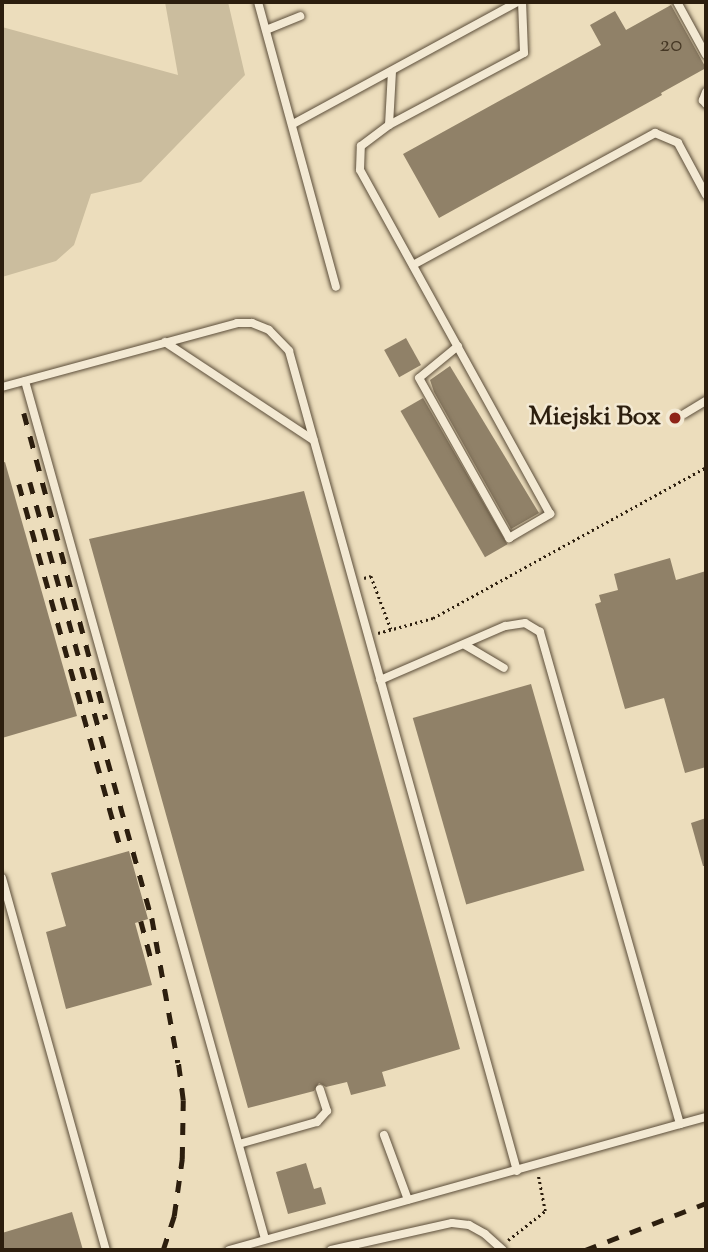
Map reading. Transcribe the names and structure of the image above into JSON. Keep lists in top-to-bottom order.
{
  "places": ["Miejski Box"],
  "house_numbers": ["20"]
}
